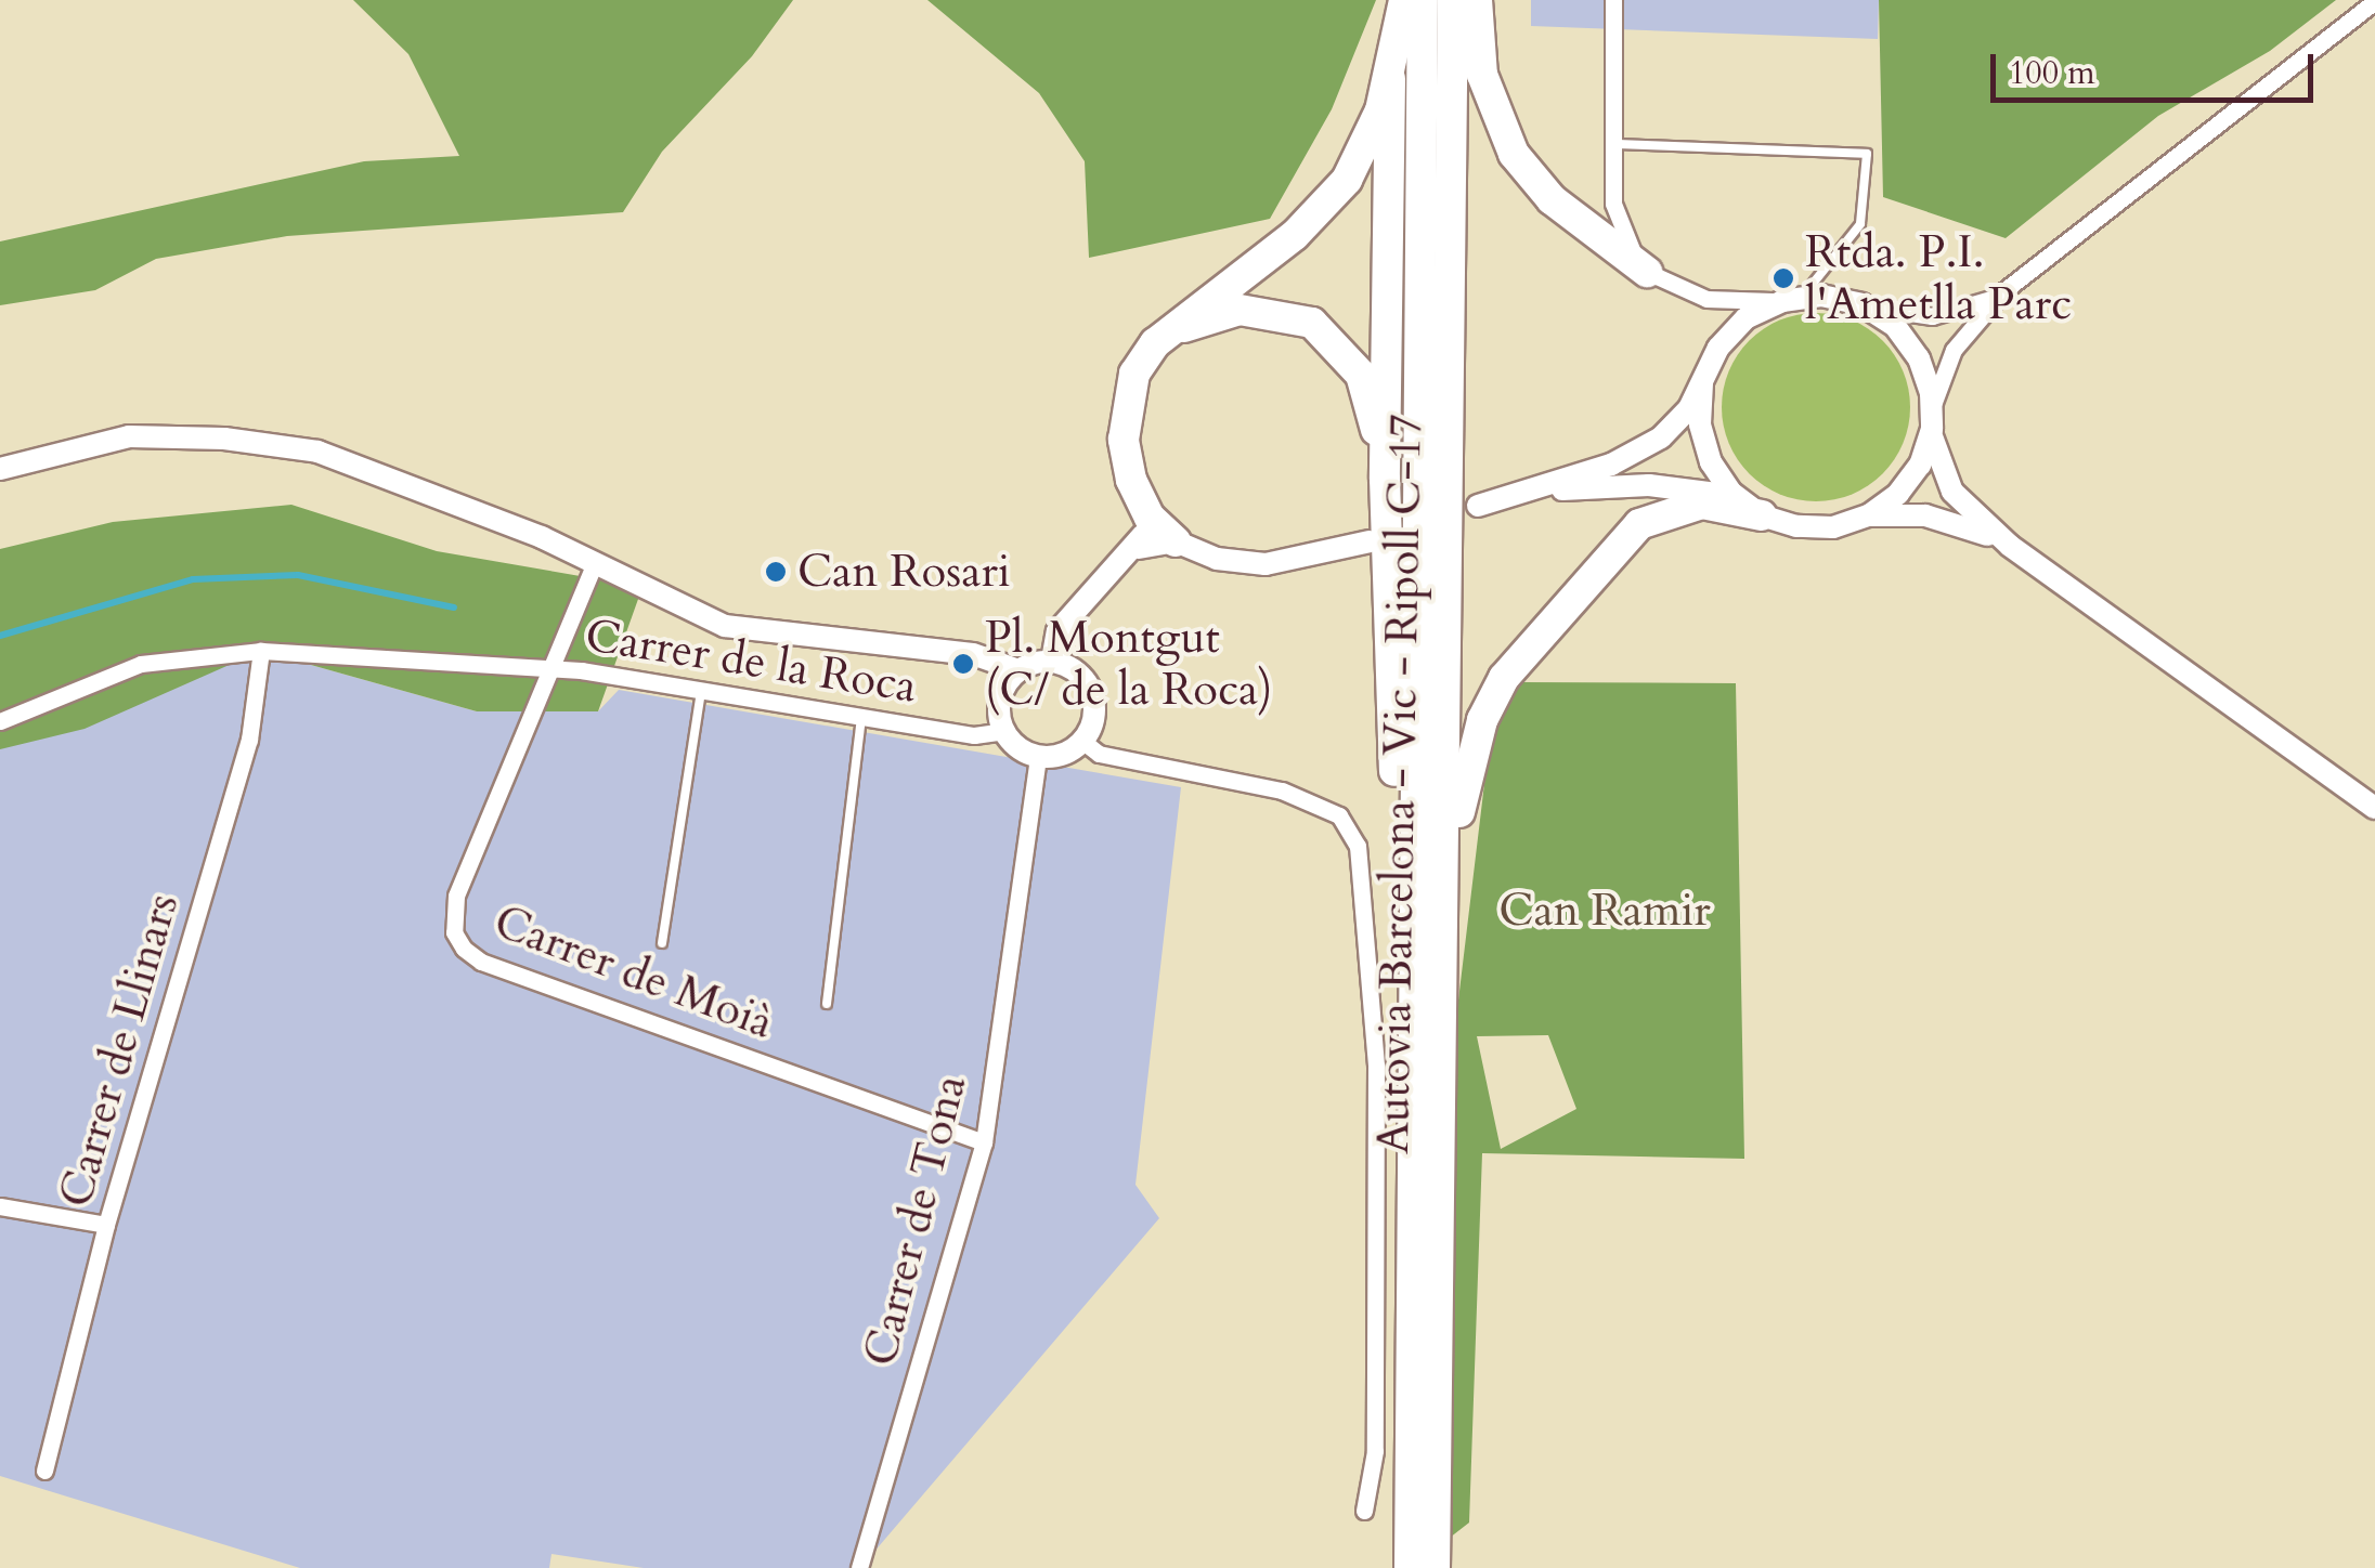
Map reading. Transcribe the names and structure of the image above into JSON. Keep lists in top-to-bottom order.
{
  "streets": {
    "highway": ["Autovia Barcelona - Vic - Ripoll C-17"],
    "street": [
      "Carrer de la Roca",
      "Carrer de Moià",
      "Carrer de Llinars",
      "Carrer de Tona"
    ]
  },
  "crossings": [
    ["Carrer de la Roca", "Carrer de Moià"],
    ["Carrer de la Roca", "Carrer de Llinars"],
    ["Carrer de la Roca", "Carrer de Tona"],
    ["Carrer de Moià", "Carrer de Tona"]
  ],
  "parks": ["Can Ramir"],
  "places": ["Rtda. P.I. l'Ametlla Parc", "Can Rosari", "Pl. Montgut (C/ de la Roca)"],
  "scale_bar": "100 m"
}
